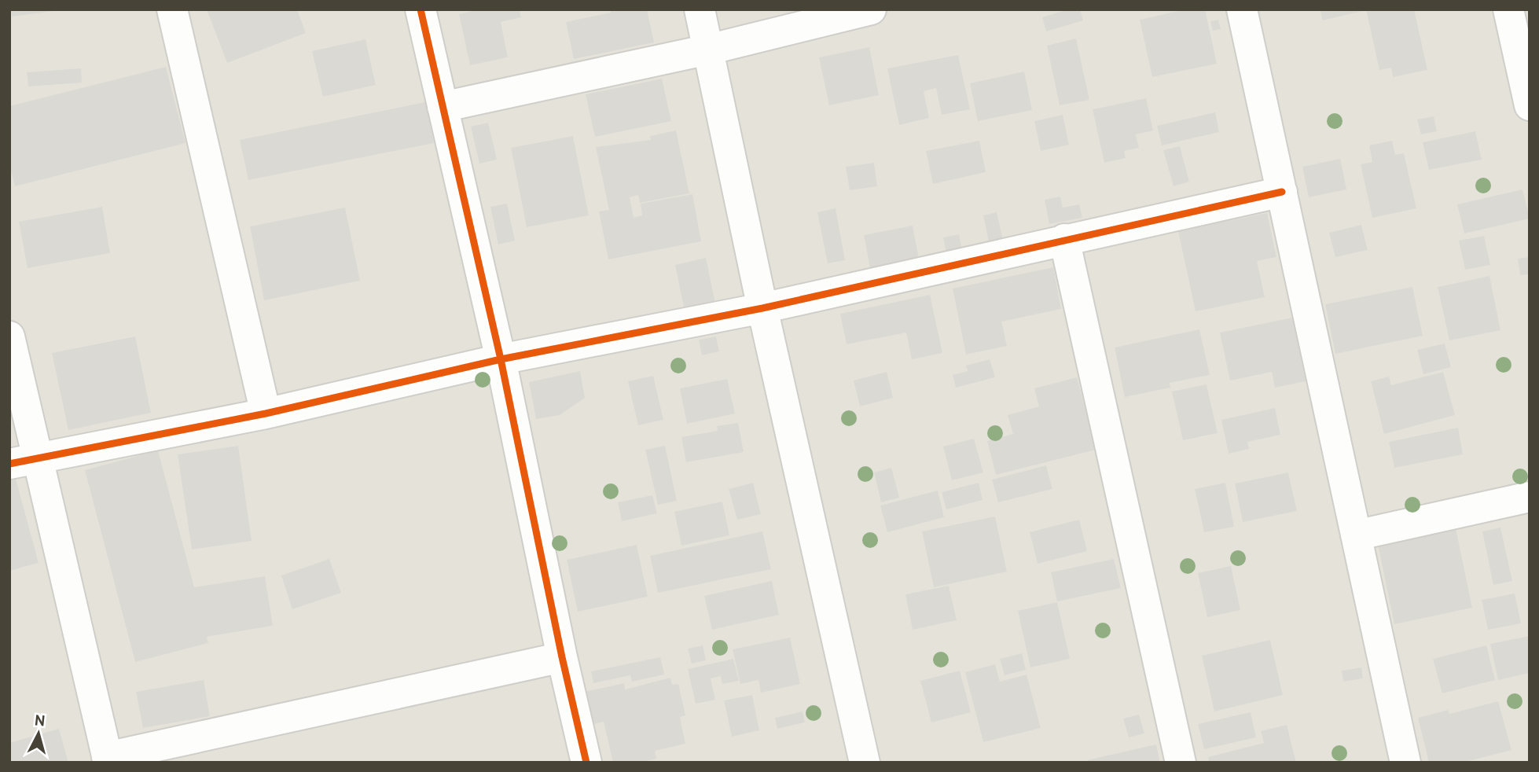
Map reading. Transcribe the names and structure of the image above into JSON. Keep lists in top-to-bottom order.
{
  "north": "top"
}
